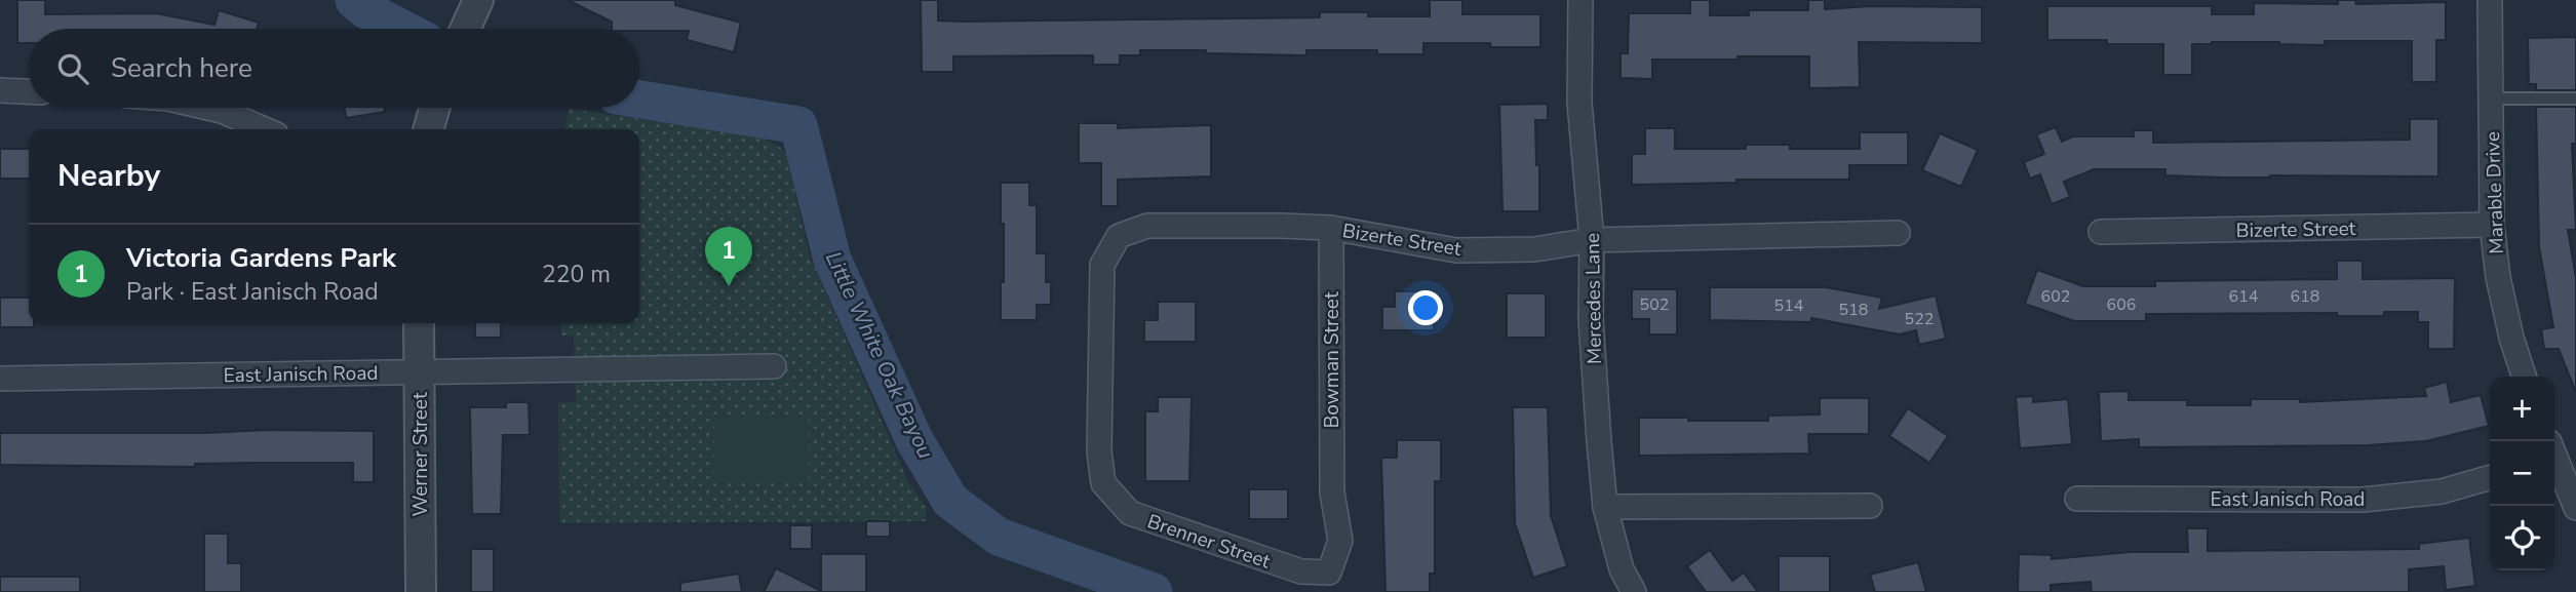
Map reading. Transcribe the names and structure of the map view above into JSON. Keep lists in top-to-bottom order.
{
  "streets": {
    "street": [
      "Marable Drive",
      "Bizerte Street",
      "Mercedes Lane",
      "Bowman Street",
      "East Janisch Road",
      "Werner Street",
      "Brenner Street"
    ]
  },
  "crossings": [
    ["Marable Drive", "Bizerte Street"],
    ["Bizerte Street", "Mercedes Lane"],
    ["Bizerte Street", "Bowman Street"],
    ["Bizerte Street", "Brenner Street"],
    ["Bowman Street", "Brenner Street"],
    ["East Janisch Road", "Werner Street"]
  ],
  "water": ["Little White Oak Bayou"],
  "house_numbers": [
    "602",
    "614",
    "618",
    "502",
    "606",
    "514",
    "518",
    "522"
  ],
  "page": {
    "search": "Search here",
    "heading": "Nearby",
    "list": [
      {
        "mark": "1",
        "name": "Victoria Gardens Park",
        "note": "Park · East Janisch Road",
        "value": "220 m"
      }
    ],
    "pins": "1",
    "map_buttons": ["+", "−"]
  }
}
